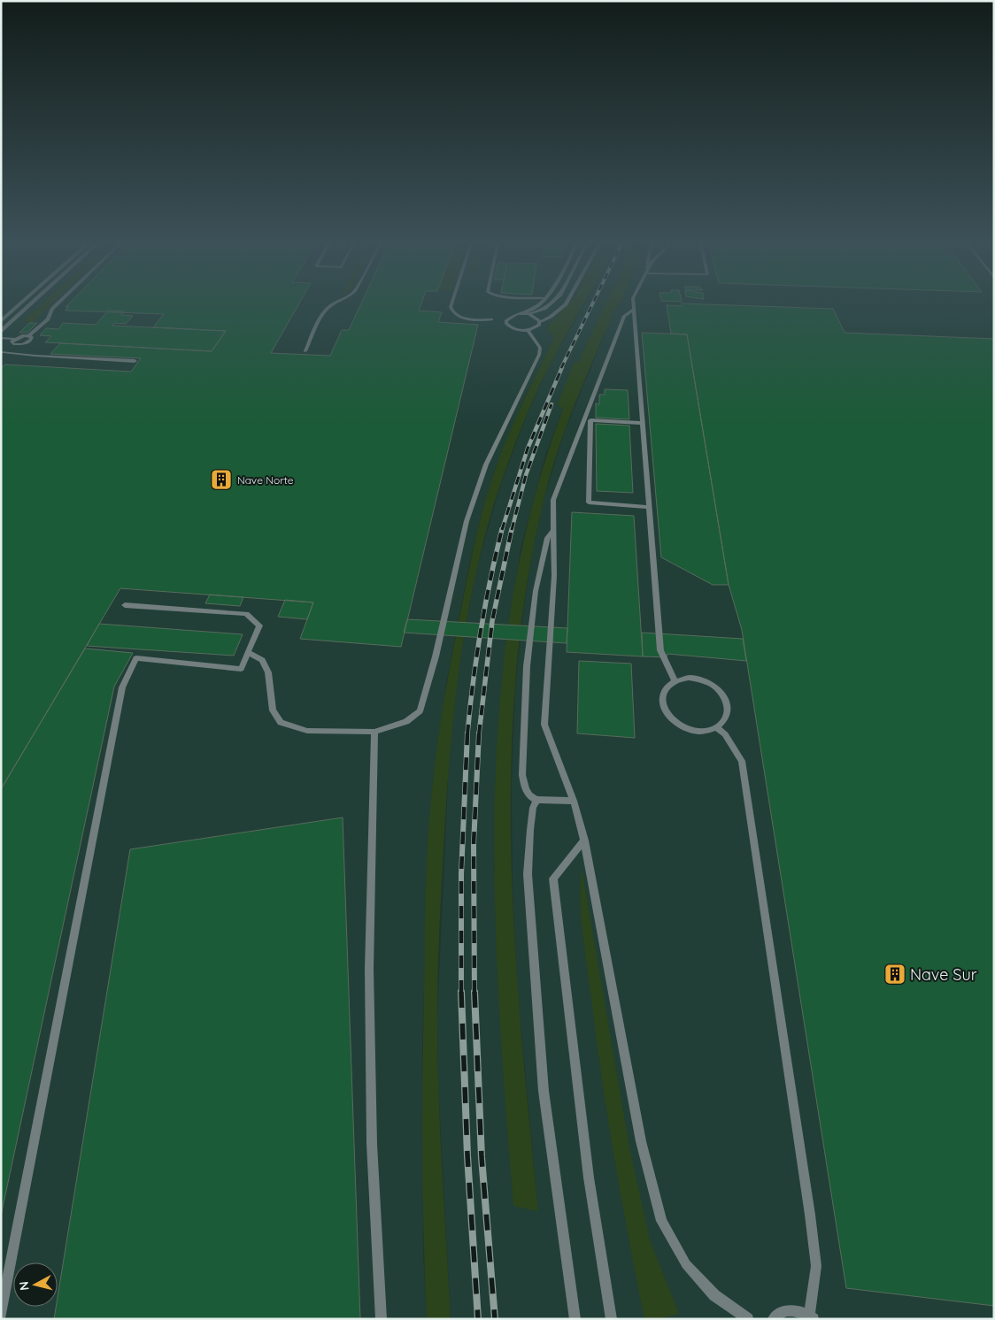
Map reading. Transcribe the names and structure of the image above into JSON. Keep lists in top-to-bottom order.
{
  "places": {
    "building": ["Nave Norte", "Nave Sur"]
  },
  "north": "left"
}
